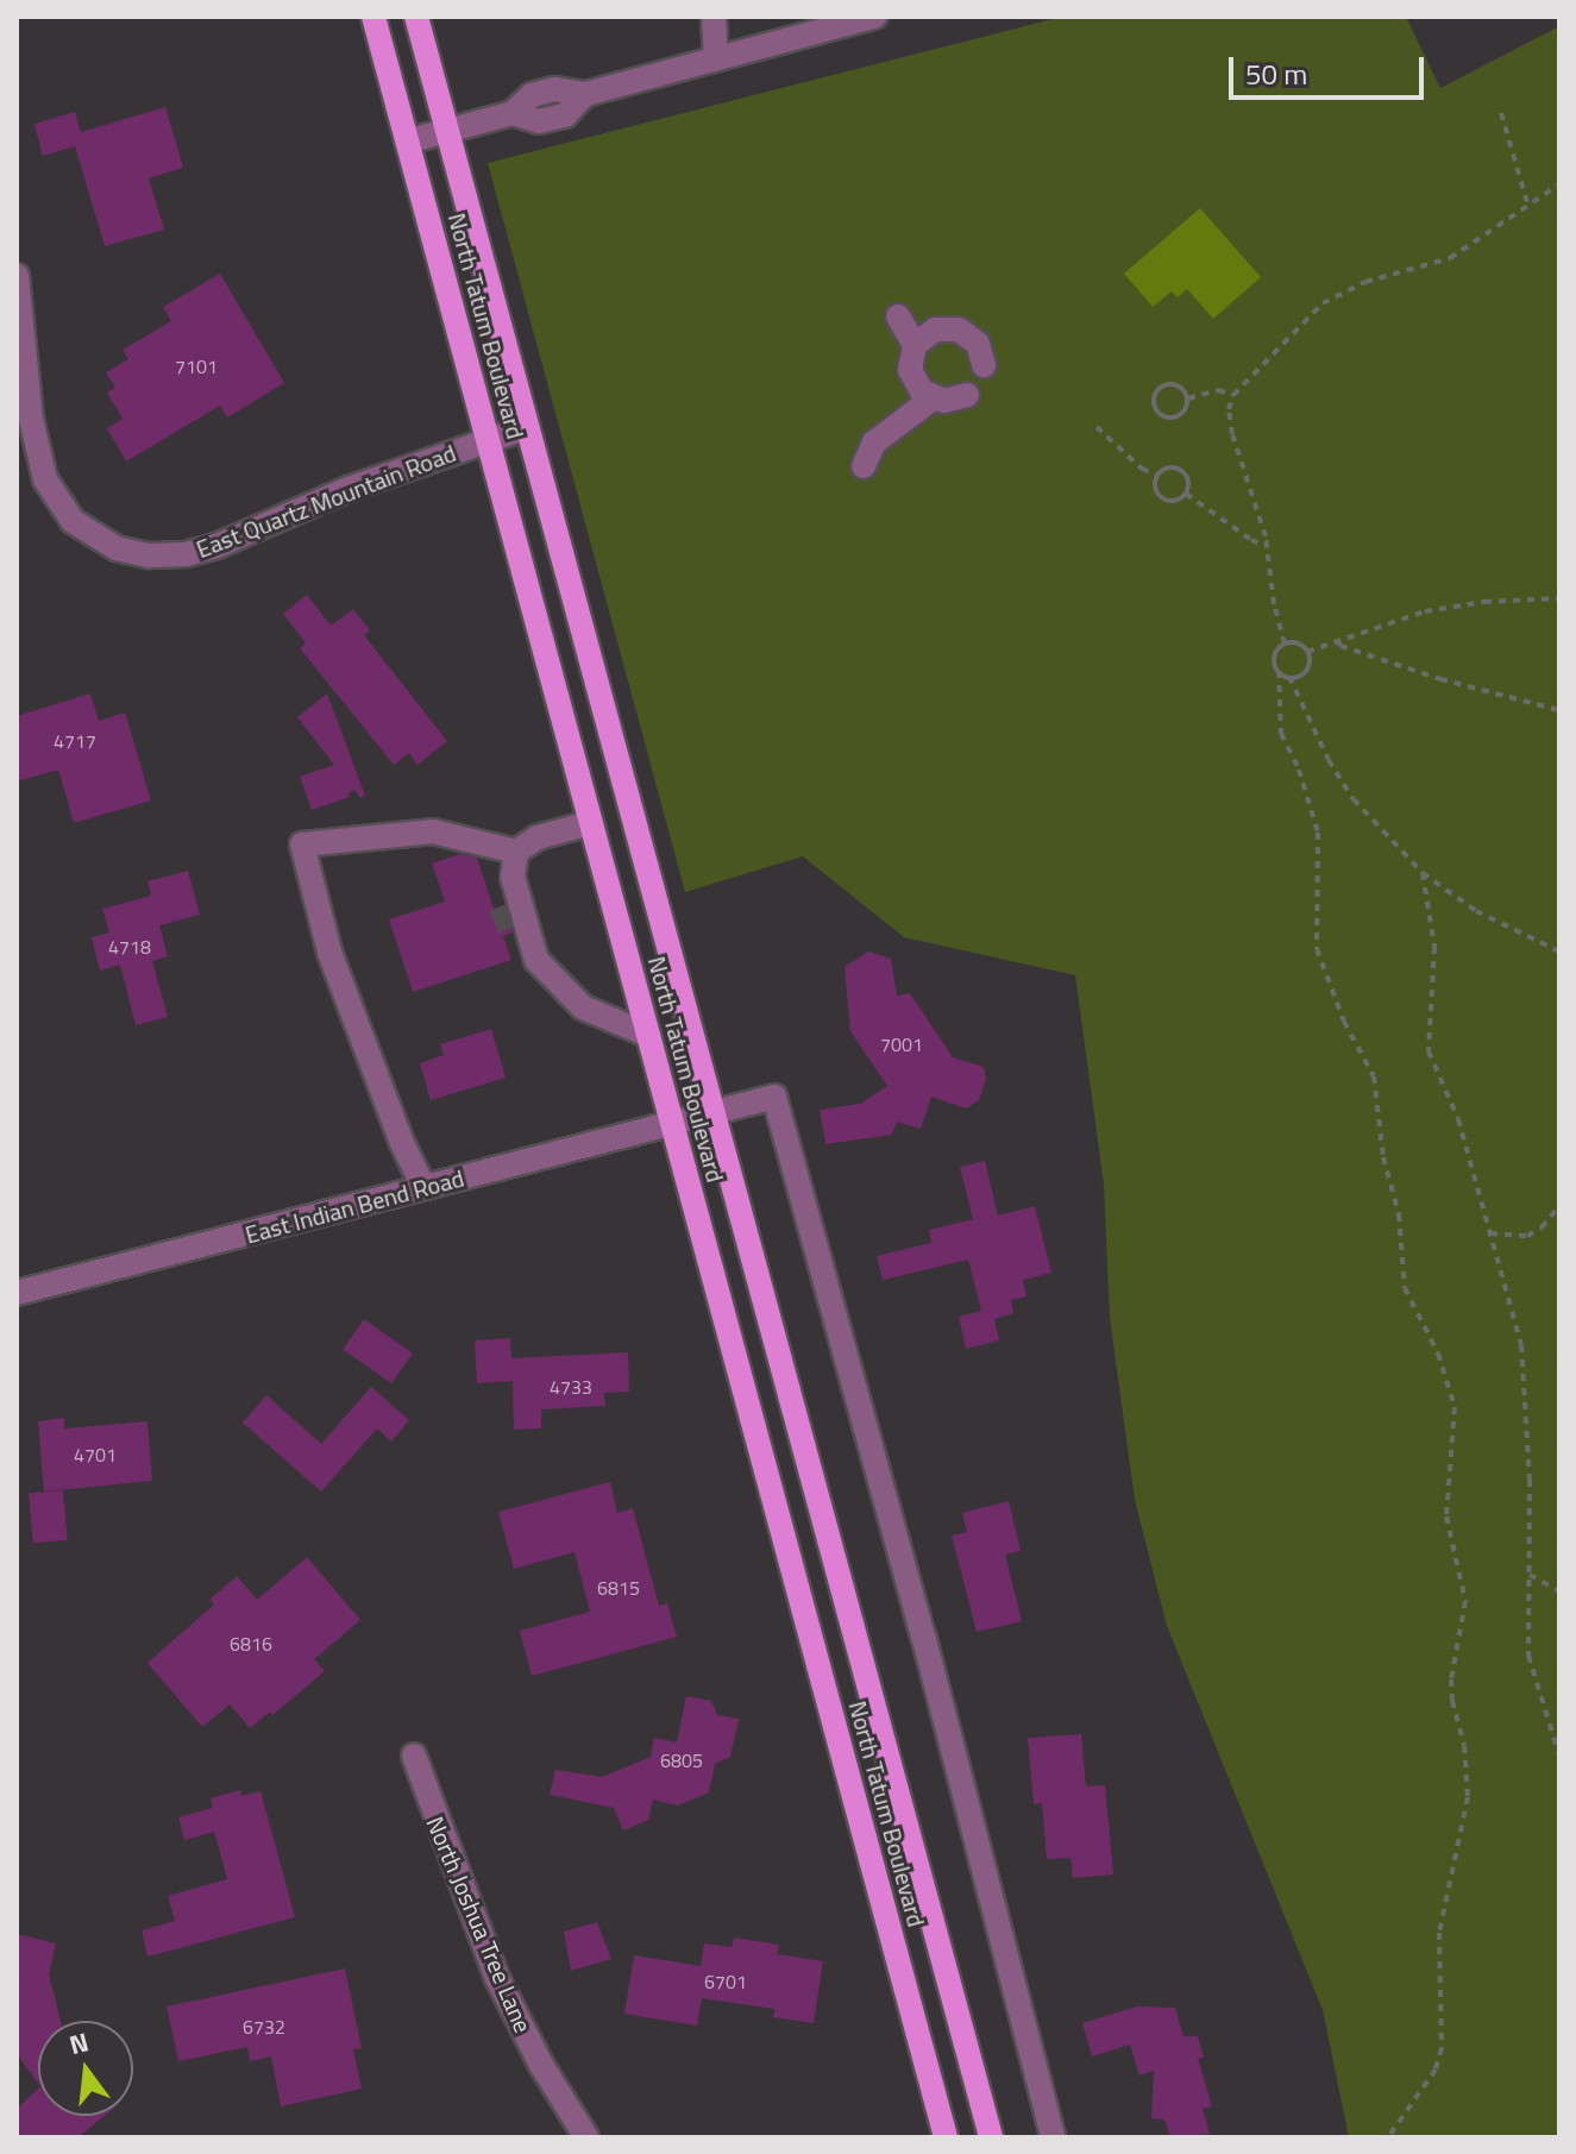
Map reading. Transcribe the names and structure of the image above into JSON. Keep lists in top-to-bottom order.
{
  "streets": {
    "main road": ["North Tatum Boulevard"],
    "street": ["East Quartz Mountain Road", "East Indian Bend Road", "North Joshua Tree Lane"]
  },
  "crossings": [
    ["North Tatum Boulevard", "East Quartz Mountain Road"],
    ["North Tatum Boulevard", "East Indian Bend Road"]
  ],
  "house_numbers": [
    "7101",
    "4717",
    "4718",
    "7001",
    "4733",
    "4701",
    "6815",
    "6816",
    "6805",
    "6701",
    "6732"
  ],
  "scale_bar": "50 m",
  "north": "top"
}
